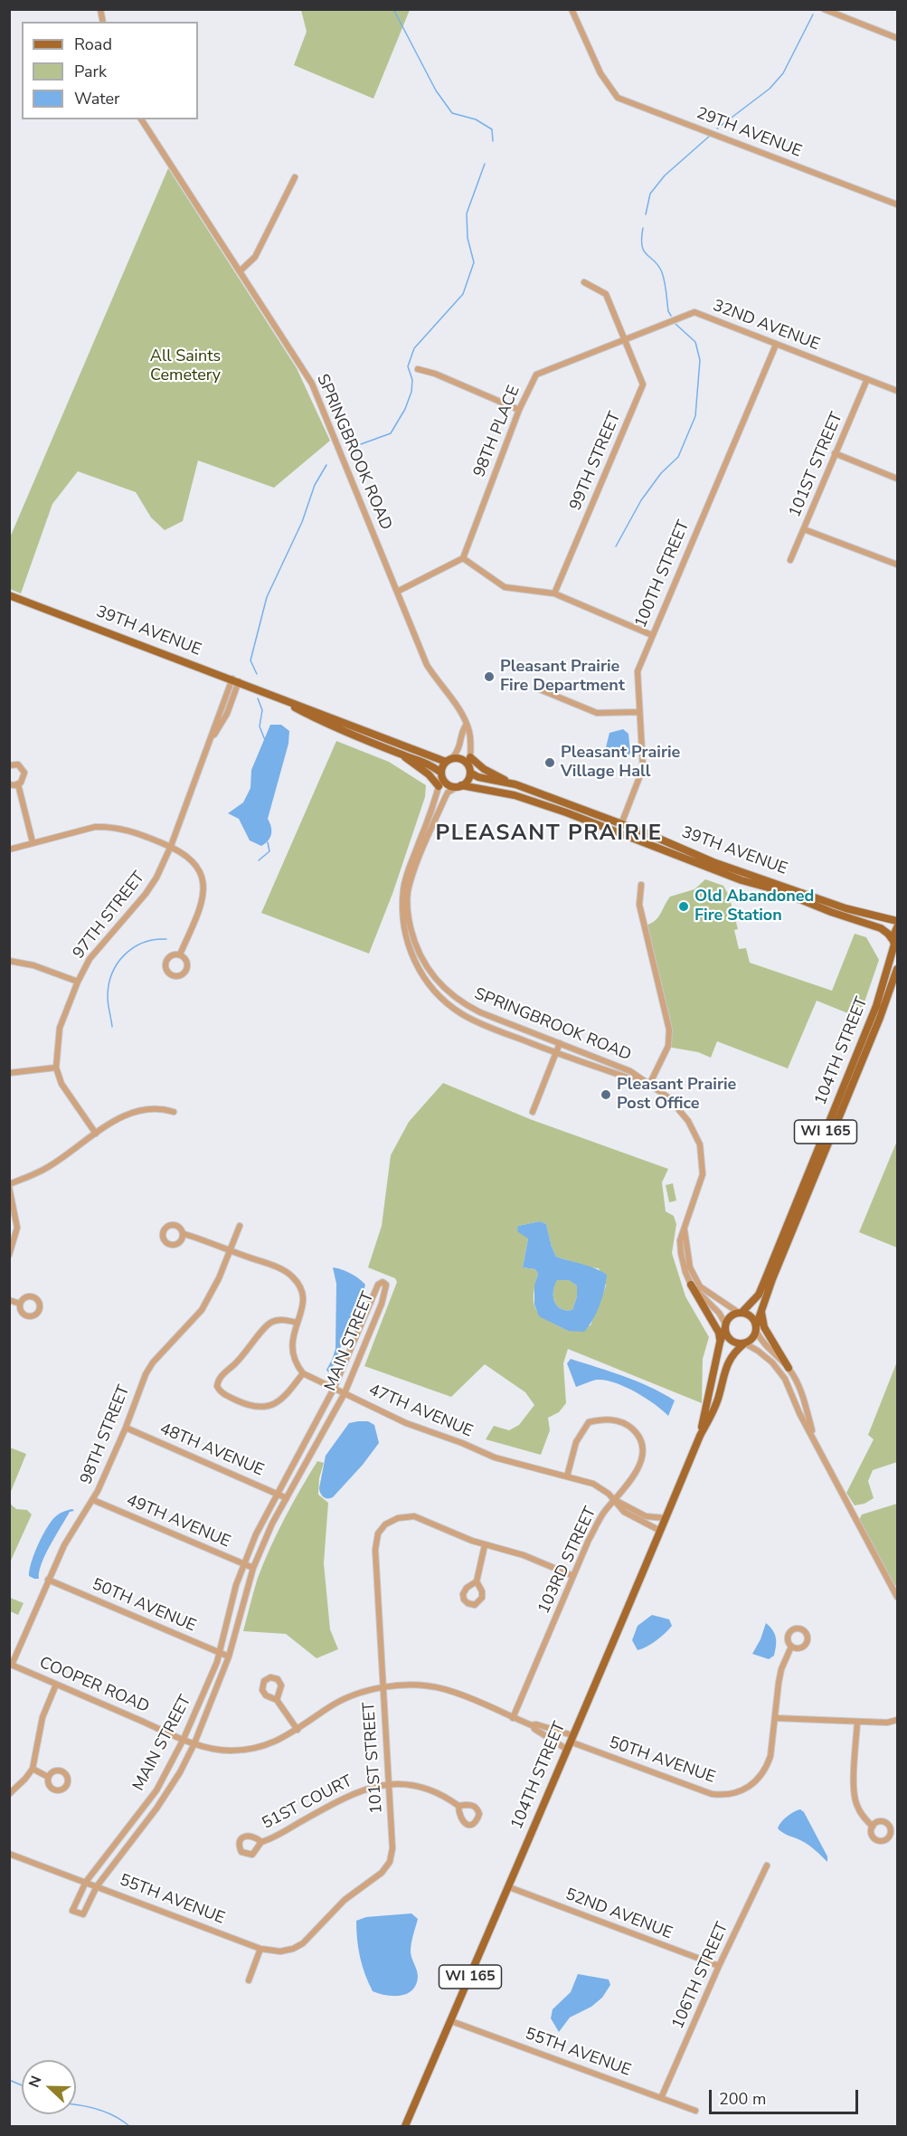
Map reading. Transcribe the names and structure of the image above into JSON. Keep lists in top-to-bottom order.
{
  "streets": {
    "main road": ["39TH AVENUE", "104TH STREET", "WI 165"],
    "street": [
      "29TH AVENUE",
      "32ND AVENUE",
      "98TH PLACE",
      "SPRINGBROOK ROAD",
      "99TH STREET",
      "101ST STREET",
      "100TH STREET",
      "97TH STREET",
      "MAIN STREET",
      "47TH AVENUE",
      "98TH STREET",
      "48TH AVENUE",
      "49TH AVENUE",
      "103RD STREET",
      "50TH AVENUE",
      "COOPER ROAD",
      "51ST COURT",
      "55TH AVENUE",
      "52ND AVENUE",
      "106TH STREET"
    ]
  },
  "crossings": [
    ["32ND AVENUE", "98TH PLACE"],
    ["32ND AVENUE", "99TH STREET"],
    ["32ND AVENUE", "101ST STREET"],
    ["32ND AVENUE", "100TH STREET"],
    ["98TH PLACE", "99TH STREET"],
    ["SPRINGBROOK ROAD", "39TH AVENUE"],
    ["SPRINGBROOK ROAD", "104TH STREET"],
    ["SPRINGBROOK ROAD", "WI 165"],
    ["101ST STREET", "COOPER ROAD"],
    ["101ST STREET", "51ST COURT"],
    ["101ST STREET", "55TH AVENUE"],
    ["100TH STREET", "39TH AVENUE"],
    ["39TH AVENUE", "97TH STREET"],
    ["39TH AVENUE", "104TH STREET"],
    ["39TH AVENUE", "WI 165"],
    ["104TH STREET", "WI 165"],
    ["104TH STREET", "50TH AVENUE"],
    ["104TH STREET", "COOPER ROAD"],
    ["104TH STREET", "55TH AVENUE"],
    ["104TH STREET", "52ND AVENUE"],
    ["MAIN STREET", "47TH AVENUE"],
    ["MAIN STREET", "48TH AVENUE"],
    ["MAIN STREET", "49TH AVENUE"],
    ["MAIN STREET", "50TH AVENUE"],
    ["MAIN STREET", "COOPER ROAD"],
    ["MAIN STREET", "55TH AVENUE"],
    ["47TH AVENUE", "103RD STREET"],
    ["98TH STREET", "48TH AVENUE"],
    ["98TH STREET", "49TH AVENUE"],
    ["98TH STREET", "50TH AVENUE"],
    ["98TH STREET", "COOPER ROAD"],
    ["103RD STREET", "COOPER ROAD"],
    ["50TH AVENUE", "COOPER ROAD"],
    ["55TH AVENUE", "106TH STREET"],
    ["52ND AVENUE", "106TH STREET"]
  ],
  "districts": ["PLEASANT PRAIRIE"],
  "parks": ["All Saints Cemetery"],
  "places": [
    "Pleasant Prairie Fire Department",
    "Pleasant Prairie Village Hall",
    "Old Abandoned Fire Station",
    "Pleasant Prairie Post Office"
  ],
  "legend": ["Road", "Park", "Water"],
  "scale_bar": "200 m",
  "north": "left"
}
